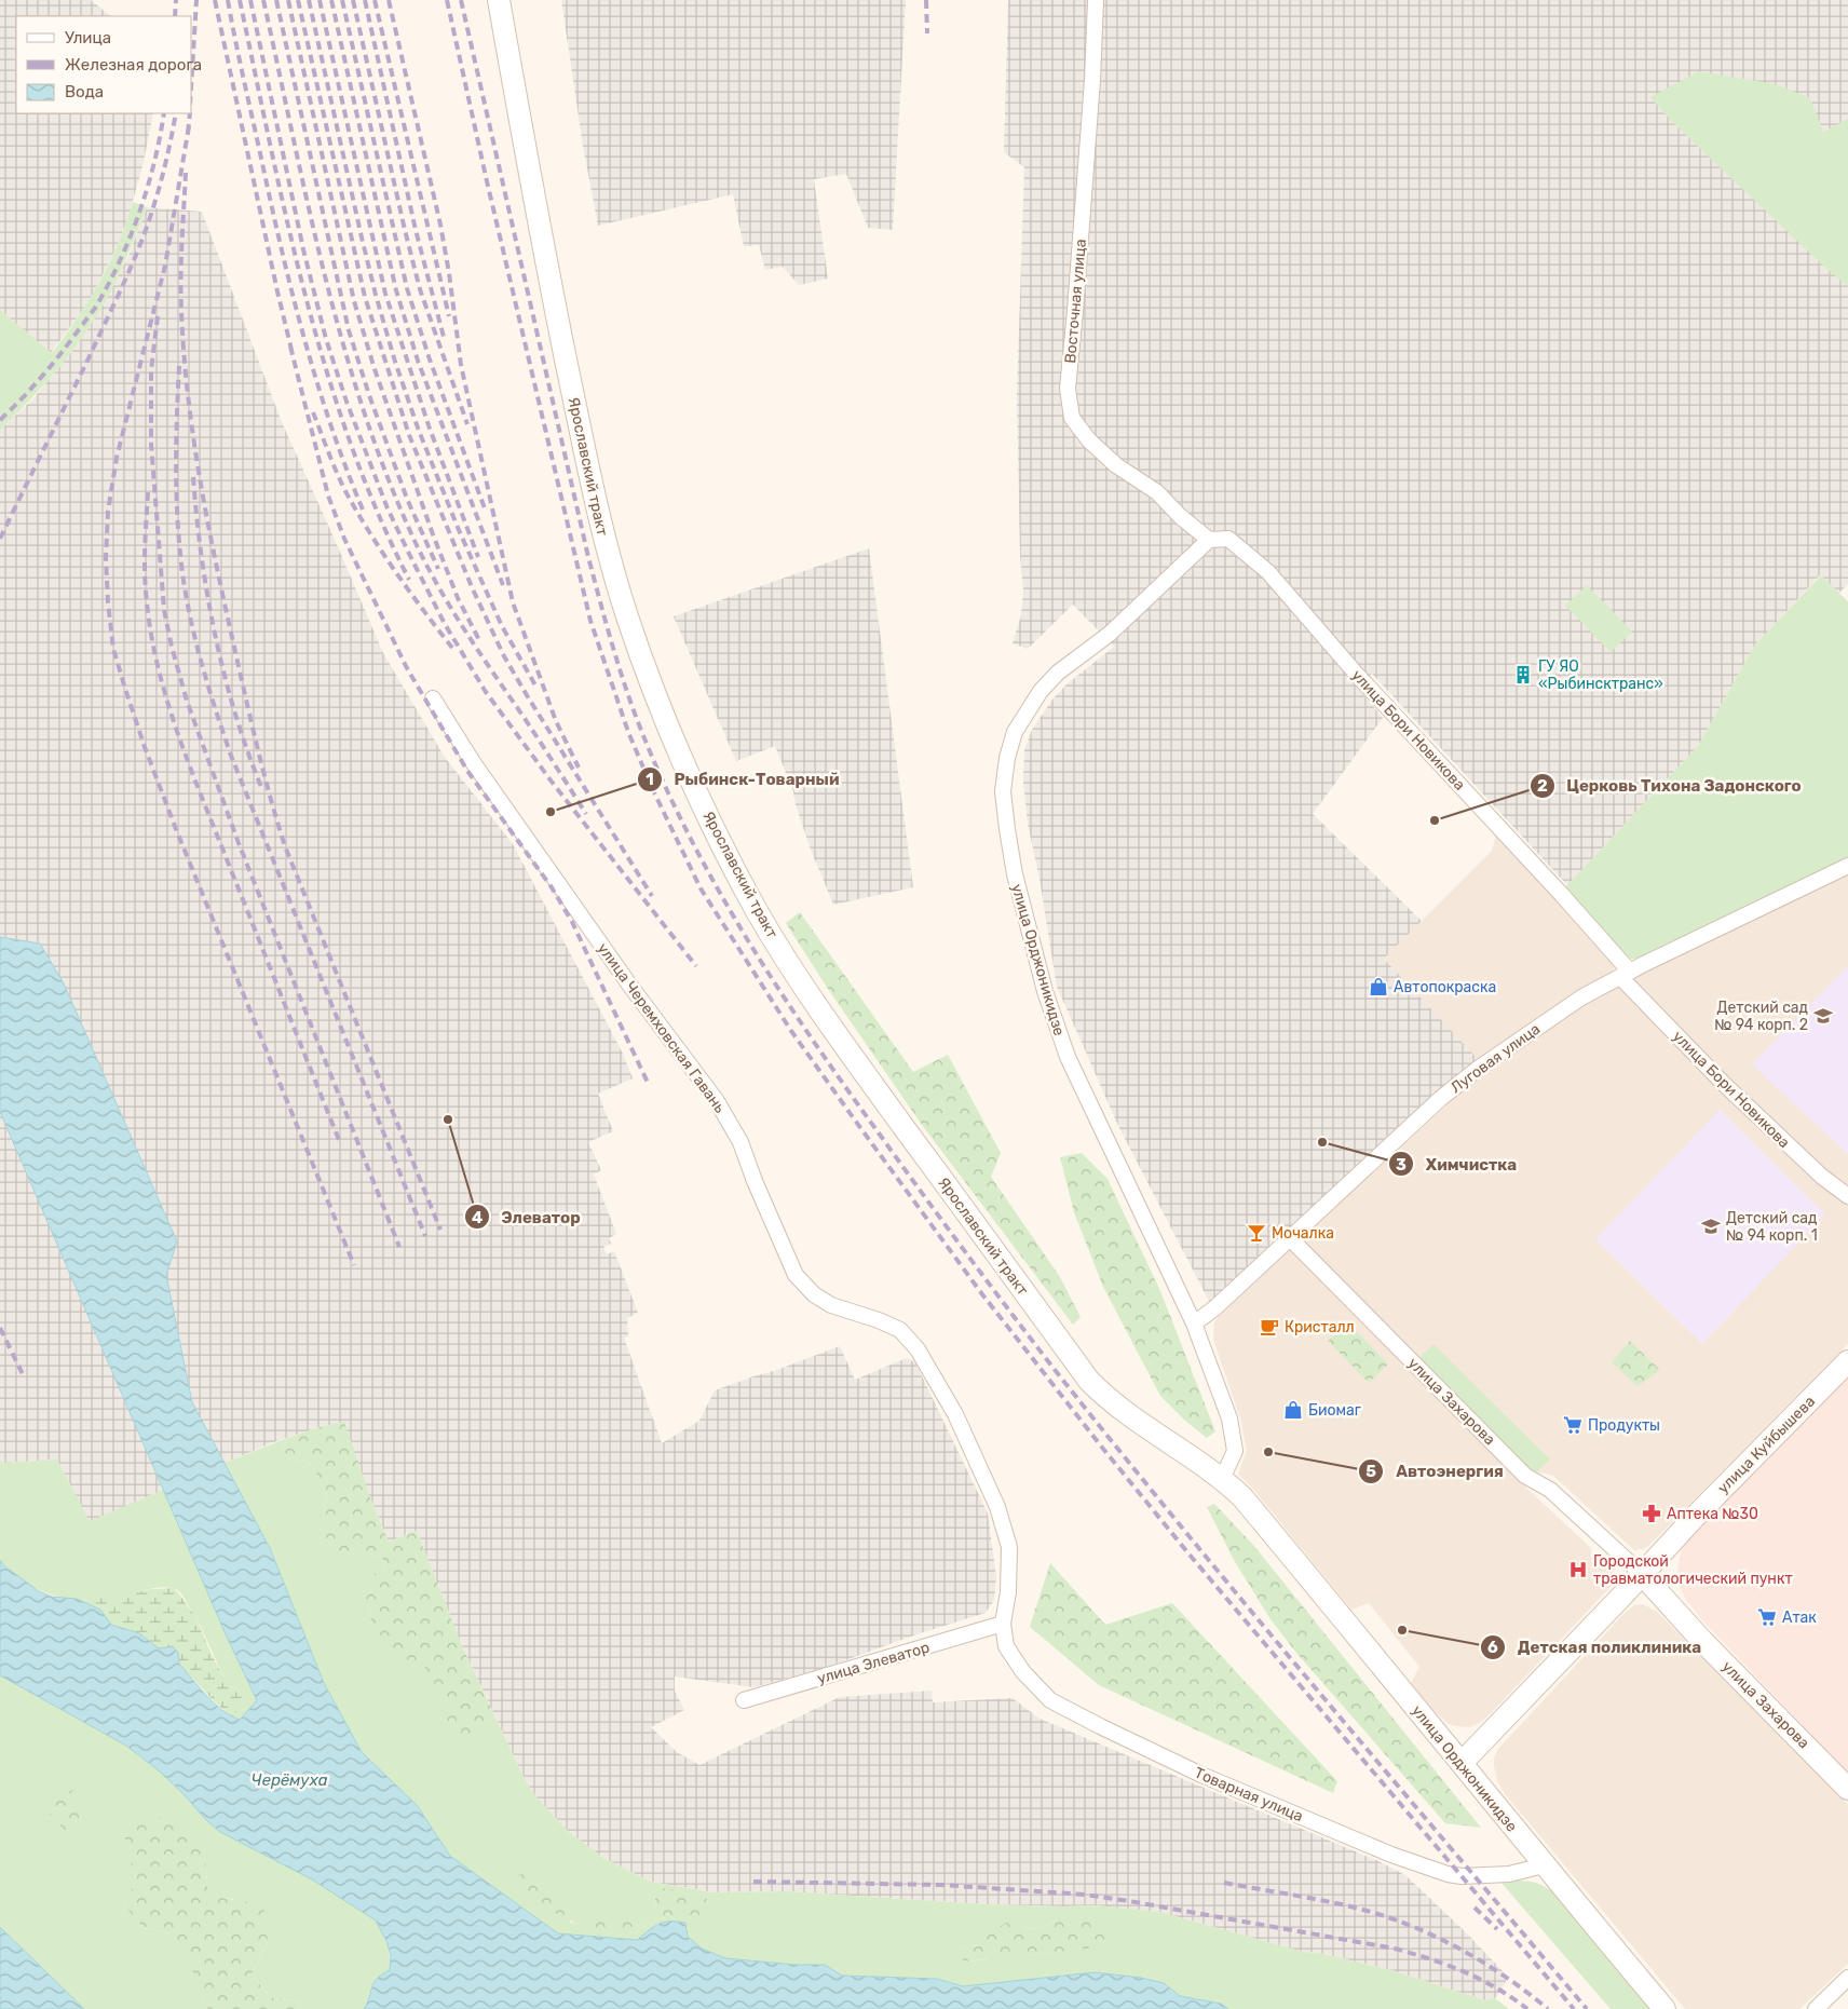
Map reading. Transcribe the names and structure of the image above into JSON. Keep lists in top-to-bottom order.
{
  "streets": {
    "street": [
      "Восточная улица",
      "Ярославский тракт",
      "улица Бори Новикова",
      "улица Орджоникидзе",
      "улица Черемховская Гавань",
      "Луговая улица",
      "улица Захарова",
      "улица Куйбышева",
      "улица Элеватор",
      "Товарная улица"
    ]
  },
  "crossings": [
    ["Восточная улица", "улица Бори Новикова"],
    ["Восточная улица", "улица Орджоникидзе"],
    ["Ярославский тракт", "улица Орджоникидзе"],
    ["улица Бори Новикова", "улица Орджоникидзе"],
    ["улица Бори Новикова", "Луговая улица"],
    ["улица Орджоникидзе", "Луговая улица"],
    ["улица Орджоникидзе", "улица Куйбышева"],
    ["улица Орджоникидзе", "Товарная улица"],
    ["улица Черемховская Гавань", "улица Элеватор"],
    ["улица Черемховская Гавань", "Товарная улица"],
    ["Луговая улица", "улица Захарова"],
    ["улица Захарова", "улица Куйбышева"],
    ["улица Элеватор", "Товарная улица"]
  ],
  "water": ["Черёмуха"],
  "places": {
    "building": ["ГУ ЯО «Рыбинсктранс»"],
    "other": [
      "Рыбинск-Товарный",
      "Церковь Тихона Задонского",
      "Элеватор",
      "Химчистка",
      "Автоэнергия",
      "Детская поликлиника"
    ],
    "shop": ["Автопокраска", "Биомаг"],
    "school or university": ["Детский сад № 94 корп. 2", "Детский сад № 94 корп. 1"],
    "bar": ["Мочалка"],
    "cafe": ["Кристалл"],
    "supermarket": ["Продукты", "Атак"],
    "pharmacy": ["Аптека №30"],
    "hospital": ["Городской травматологический пункт"]
  },
  "legend": ["Улица", "Железная дорога", "Вода"]
}
